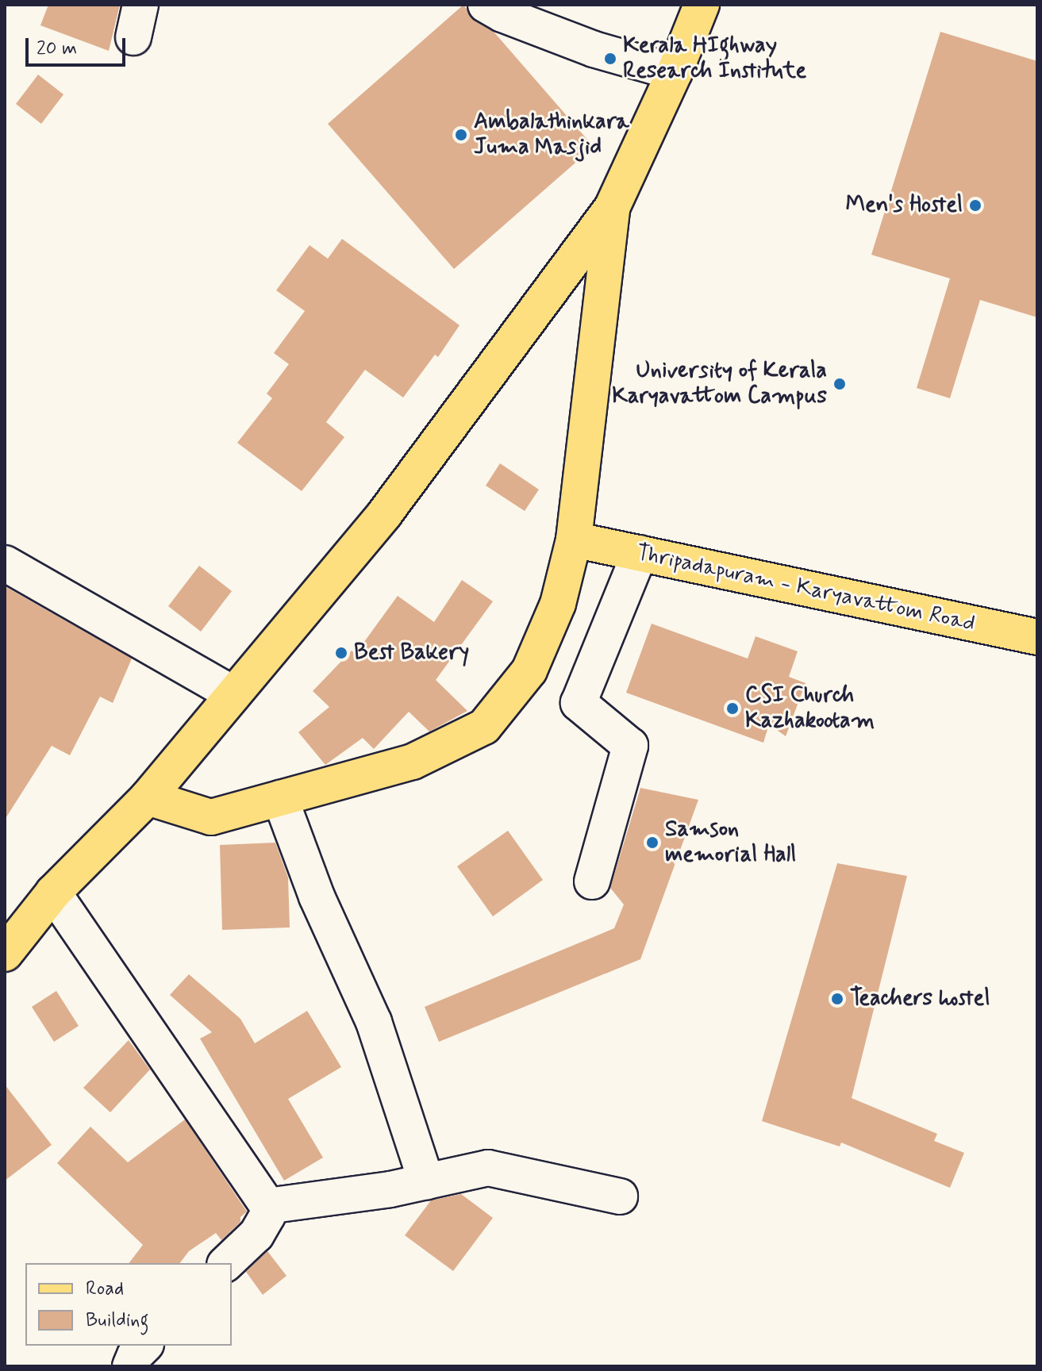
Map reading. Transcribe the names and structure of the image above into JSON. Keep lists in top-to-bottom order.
{
  "streets": {
    "main road": ["Thripadapuram - Karyavattom Road"]
  },
  "places": [
    "Kerala HIghway Research Institute",
    "Ambalathinkara Juma Masjid",
    "Men's Hostel",
    "University of Kerala Karyavattom Campus",
    "Best Bakery",
    "CSI Church Kazhakootam",
    "Samson memorial Hall",
    "Teachers hostel"
  ],
  "legend": ["Road", "Building"],
  "scale_bar": "20 m"
}
